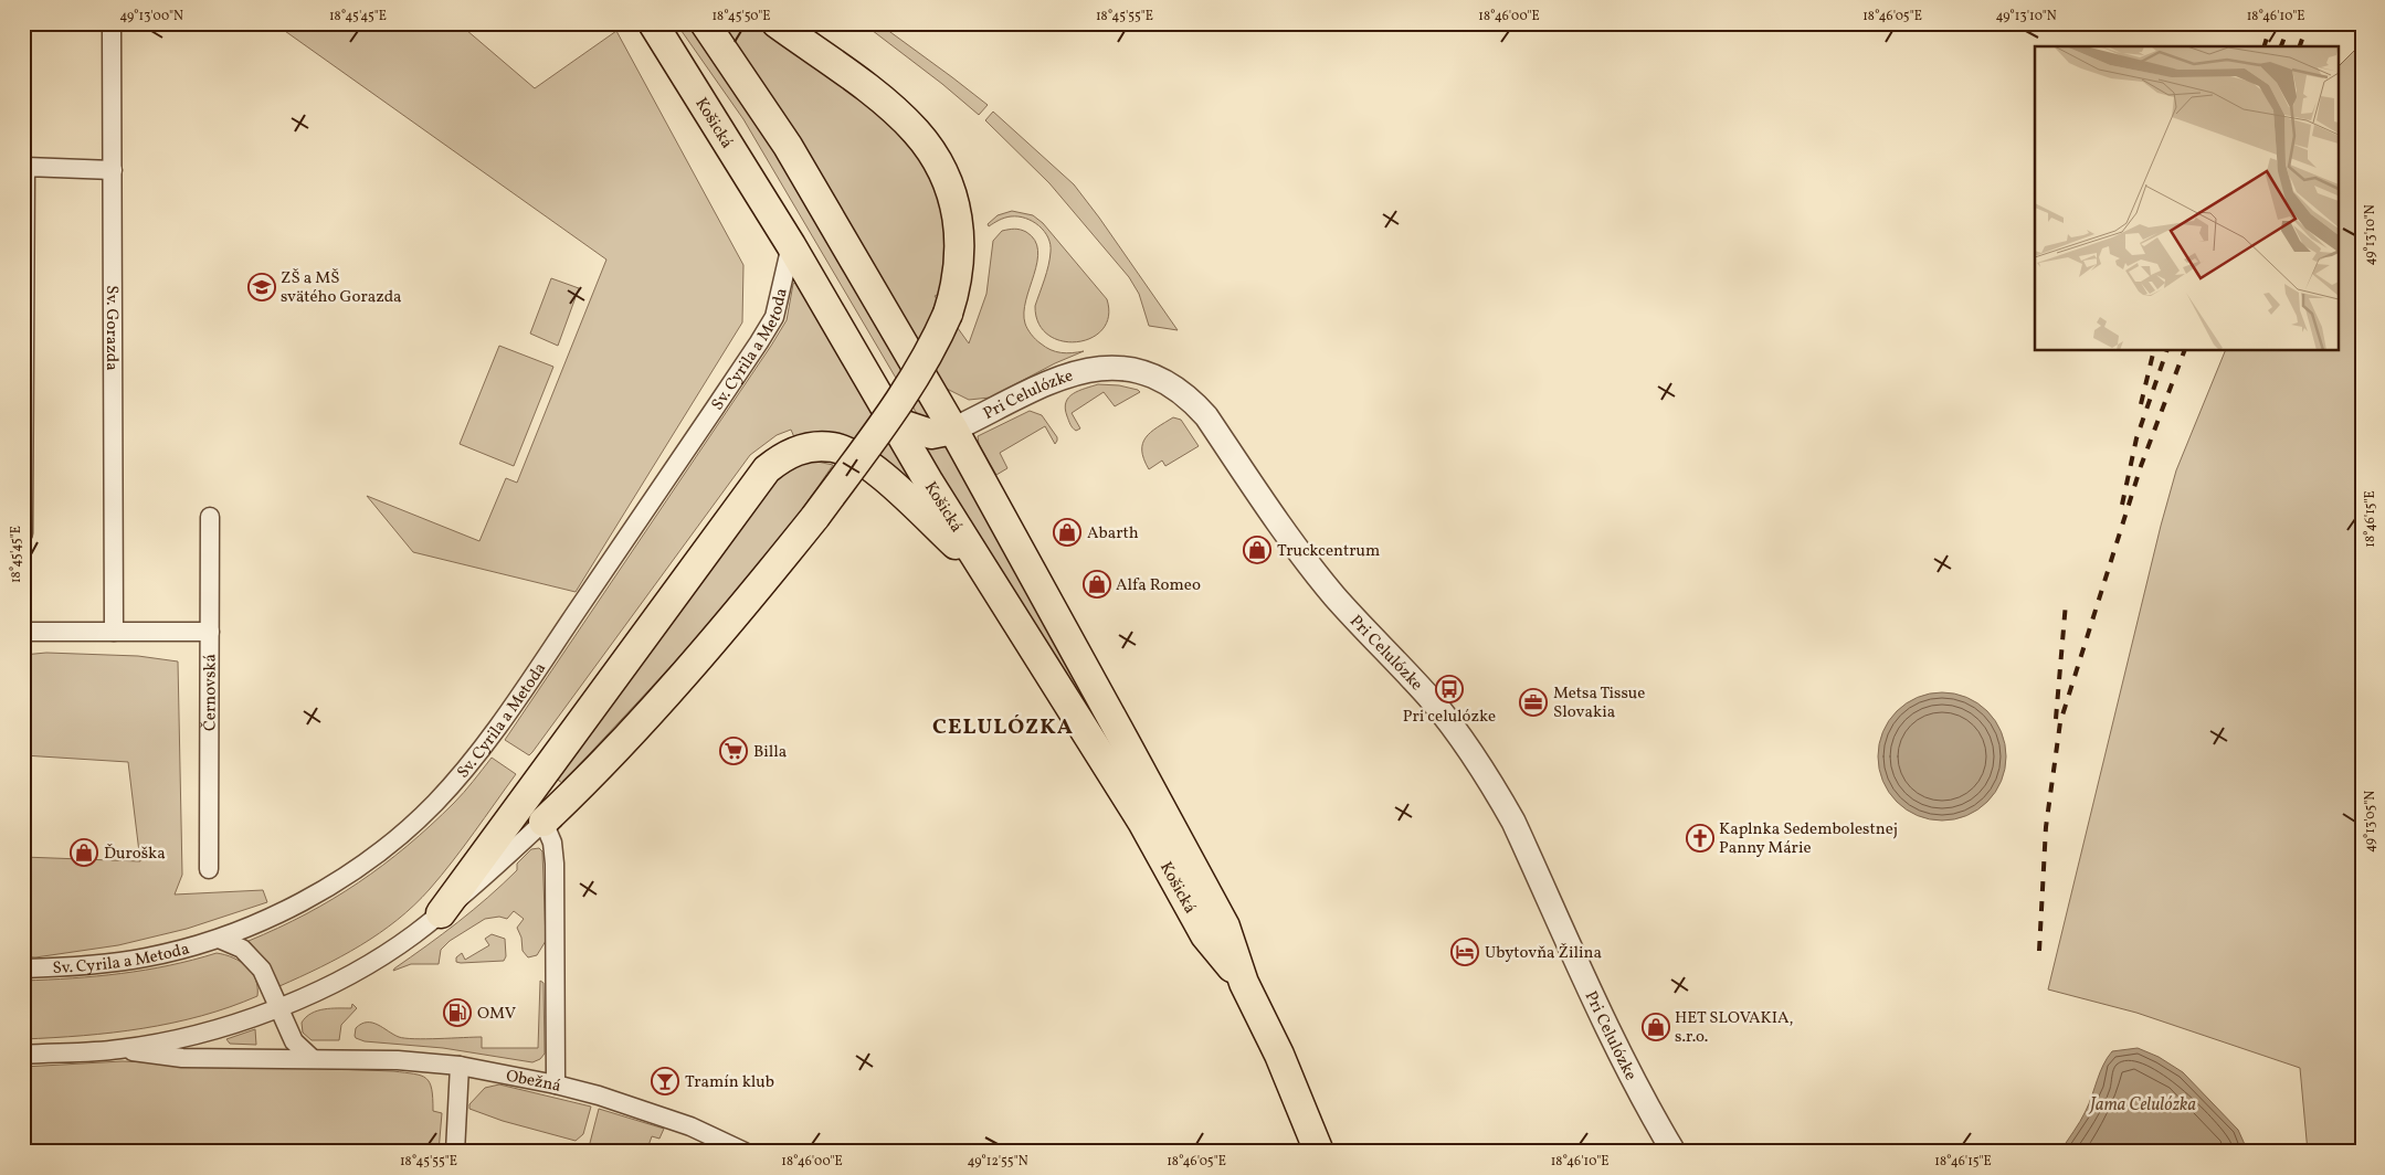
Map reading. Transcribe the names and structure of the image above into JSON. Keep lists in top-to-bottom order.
{
  "streets": {
    "main road": ["Košická"],
    "street": [
      "Sv. Gorazda",
      "Sv. Cyrila a Metoda",
      "Pri Celulózke",
      "Černovská",
      "Obežná"
    ]
  },
  "crossings": [
    ["Košická", "Sv. Cyrila a Metoda"],
    ["Košická", "Pri Celulózke"]
  ],
  "districts": ["CELULÓZKA"],
  "water": ["Jama Celulózka"],
  "places": {
    "school or university": ["ZŠ a MŠ svätého Gorazda"],
    "shop": [
      "Abarth",
      "Truckcentrum",
      "Alfa Romeo",
      "Ďuroška",
      "HET SLOVAKIA, s.r.o."
    ],
    "bus stop": ["Pri celulózke"],
    "office": ["Metsa Tissue Slovakia"],
    "supermarket": ["Billa"],
    "church": ["Kaplnka Sedembolestnej Panny Márie"],
    "hotel": ["Ubytovňa Žilina"],
    "fuel station": ["OMV"],
    "bar": ["Tramín klub"]
  },
  "coordinates": [
    "49°13'00\"N",
    "18°45'45\"E",
    "18°45'50\"E",
    "18°45'55\"E",
    "18°46'00\"E",
    "18°46'05\"E",
    "49°13'10\"N",
    "18°46'10\"E",
    "18°46'15\"E",
    "49°13'05\"N",
    "49°12'55\"N"
  ]
}
